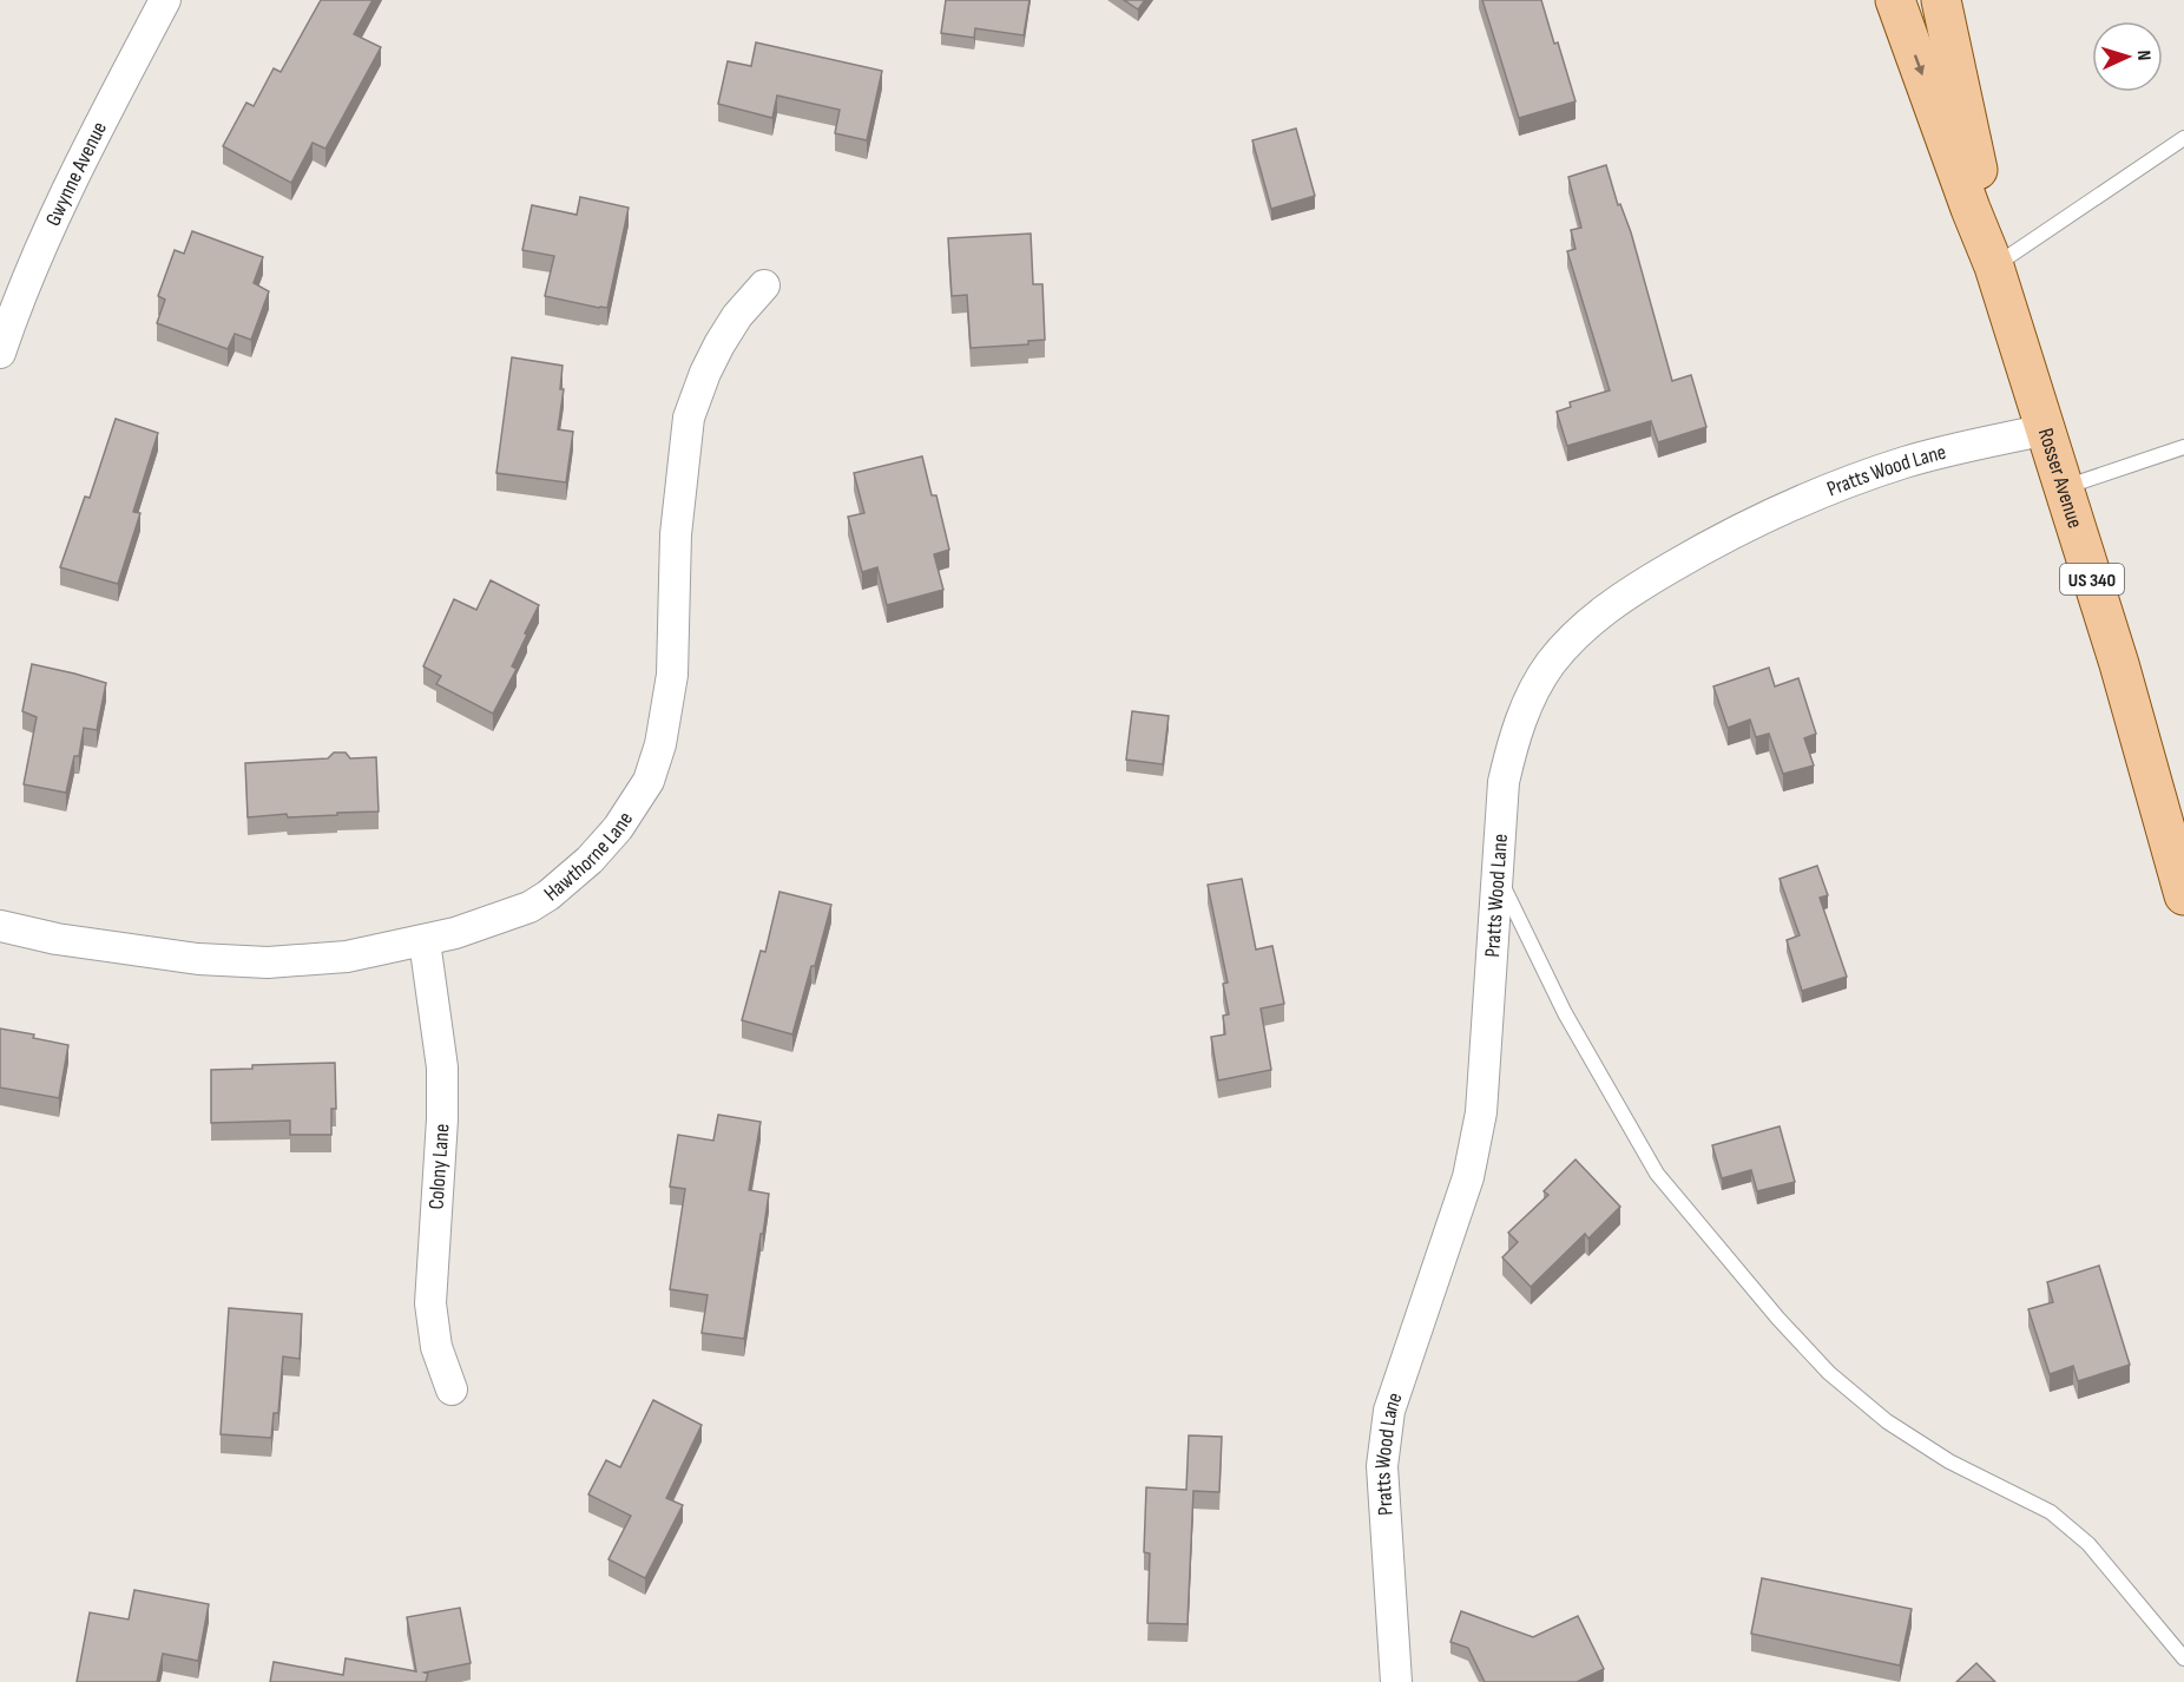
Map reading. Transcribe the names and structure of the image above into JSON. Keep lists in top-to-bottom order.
{
  "streets": {
    "main road": ["Rosser Avenue", "US 340"],
    "street": [
      "Gwynne Avenue",
      "Pratts Wood Lane",
      "Hawthorne Lane",
      "Colony Lane"
    ]
  },
  "crossings": [
    ["Pratts Wood Lane", "Rosser Avenue"],
    ["Hawthorne Lane", "Colony Lane"]
  ],
  "north": "right"
}
